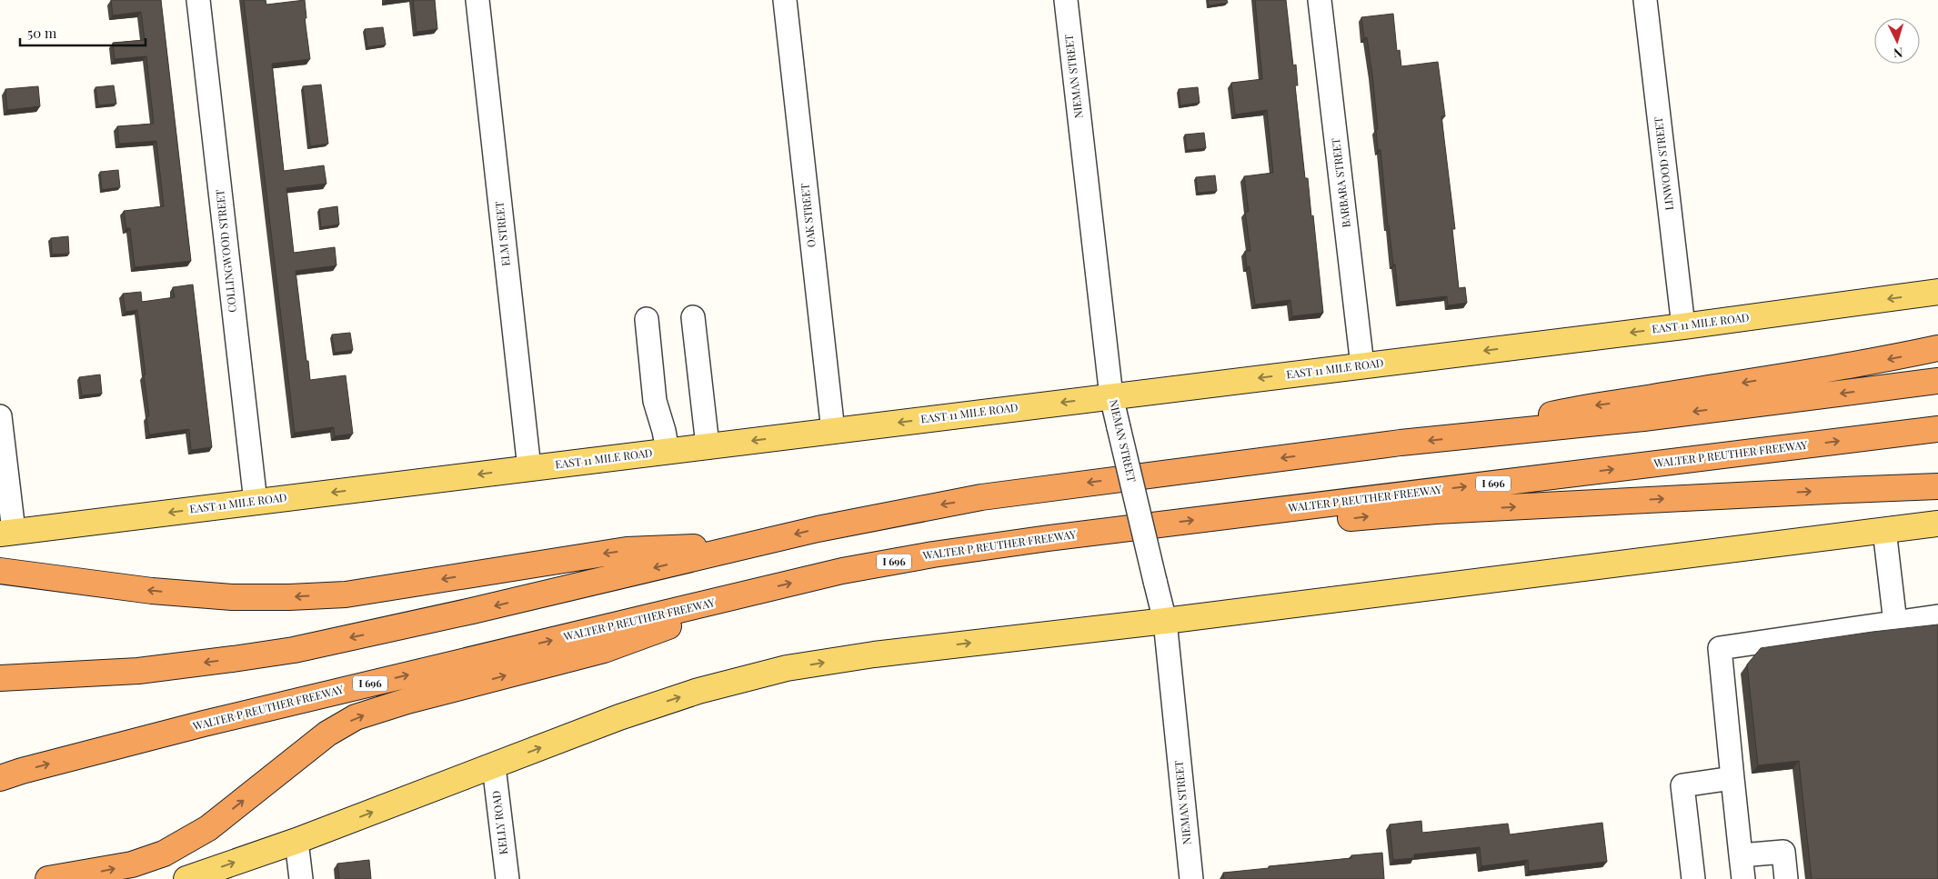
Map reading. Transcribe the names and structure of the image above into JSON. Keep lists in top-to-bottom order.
{
  "streets": {
    "highway": ["WALTER P REUTHER FREEWAY", "I 696"],
    "main road": ["EAST 11 MILE ROAD"],
    "street": [
      "NIEMAN STREET",
      "LINWOOD STREET",
      "BARBARA STREET",
      "OAK STREET",
      "ELM STREET",
      "COLLINGWOOD STREET",
      "KELLY ROAD"
    ]
  },
  "crossings": [
    ["NIEMAN STREET", "EAST 11 MILE ROAD"],
    ["LINWOOD STREET", "EAST 11 MILE ROAD"],
    ["BARBARA STREET", "EAST 11 MILE ROAD"],
    ["OAK STREET", "EAST 11 MILE ROAD"],
    ["ELM STREET", "EAST 11 MILE ROAD"],
    ["COLLINGWOOD STREET", "EAST 11 MILE ROAD"]
  ],
  "one_way": ["EAST 11 MILE ROAD"],
  "scale_bar": "50 m",
  "north": "bottom"
}
